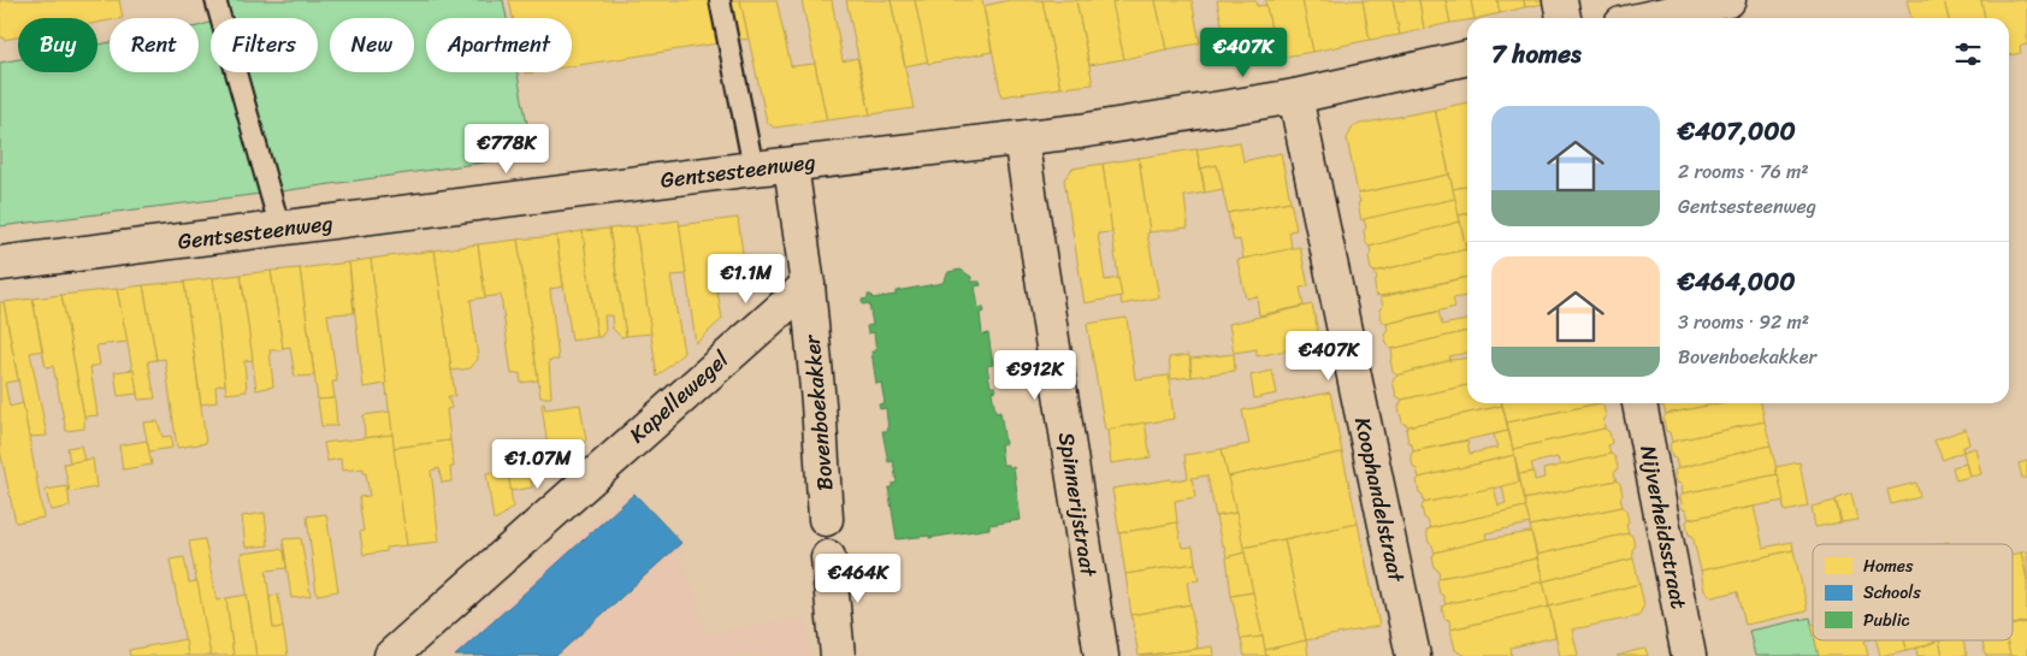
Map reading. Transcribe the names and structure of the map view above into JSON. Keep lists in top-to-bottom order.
{
  "streets": {
    "street": [
      "Gentsesteenweg",
      "Kapellewegel",
      "Bovenboekakker",
      "Koophandelstraat",
      "Spinnerijstraat",
      "Nijverheidsstraat"
    ]
  },
  "crossings": [
    ["Gentsesteenweg", "Bovenboekakker"],
    ["Gentsesteenweg", "Koophandelstraat"],
    ["Gentsesteenweg", "Spinnerijstraat"],
    ["Kapellewegel", "Bovenboekakker"]
  ],
  "legend": ["Homes", "Schools", "Public"],
  "page": {
    "chip": [
      "Buy",
      "Rent",
      "Filters",
      "New",
      "Apartment"
    ],
    "heading": "7 homes",
    "price": [
      "€407K",
      "€778K",
      "€1.1M",
      "€407K",
      "€912K",
      "€1.07M",
      "€464K"
    ],
    "list": [
      {
        "name": "€407,000",
        "note": "2 rooms · 76 m² · Gentsesteenweg"
      },
      {
        "name": "€464,000",
        "note": "3 rooms · 92 m² · Bovenboekakker"
      }
    ]
  }
}
